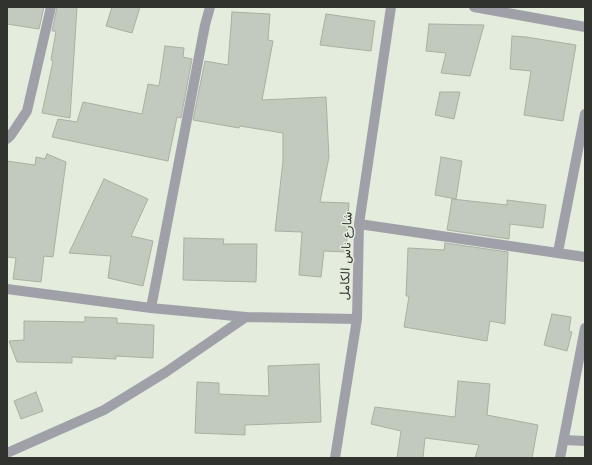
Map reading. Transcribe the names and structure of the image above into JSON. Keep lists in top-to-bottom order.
{
  "streets": {
    "street": ["شارع ناس الكامل"]
  }
}
